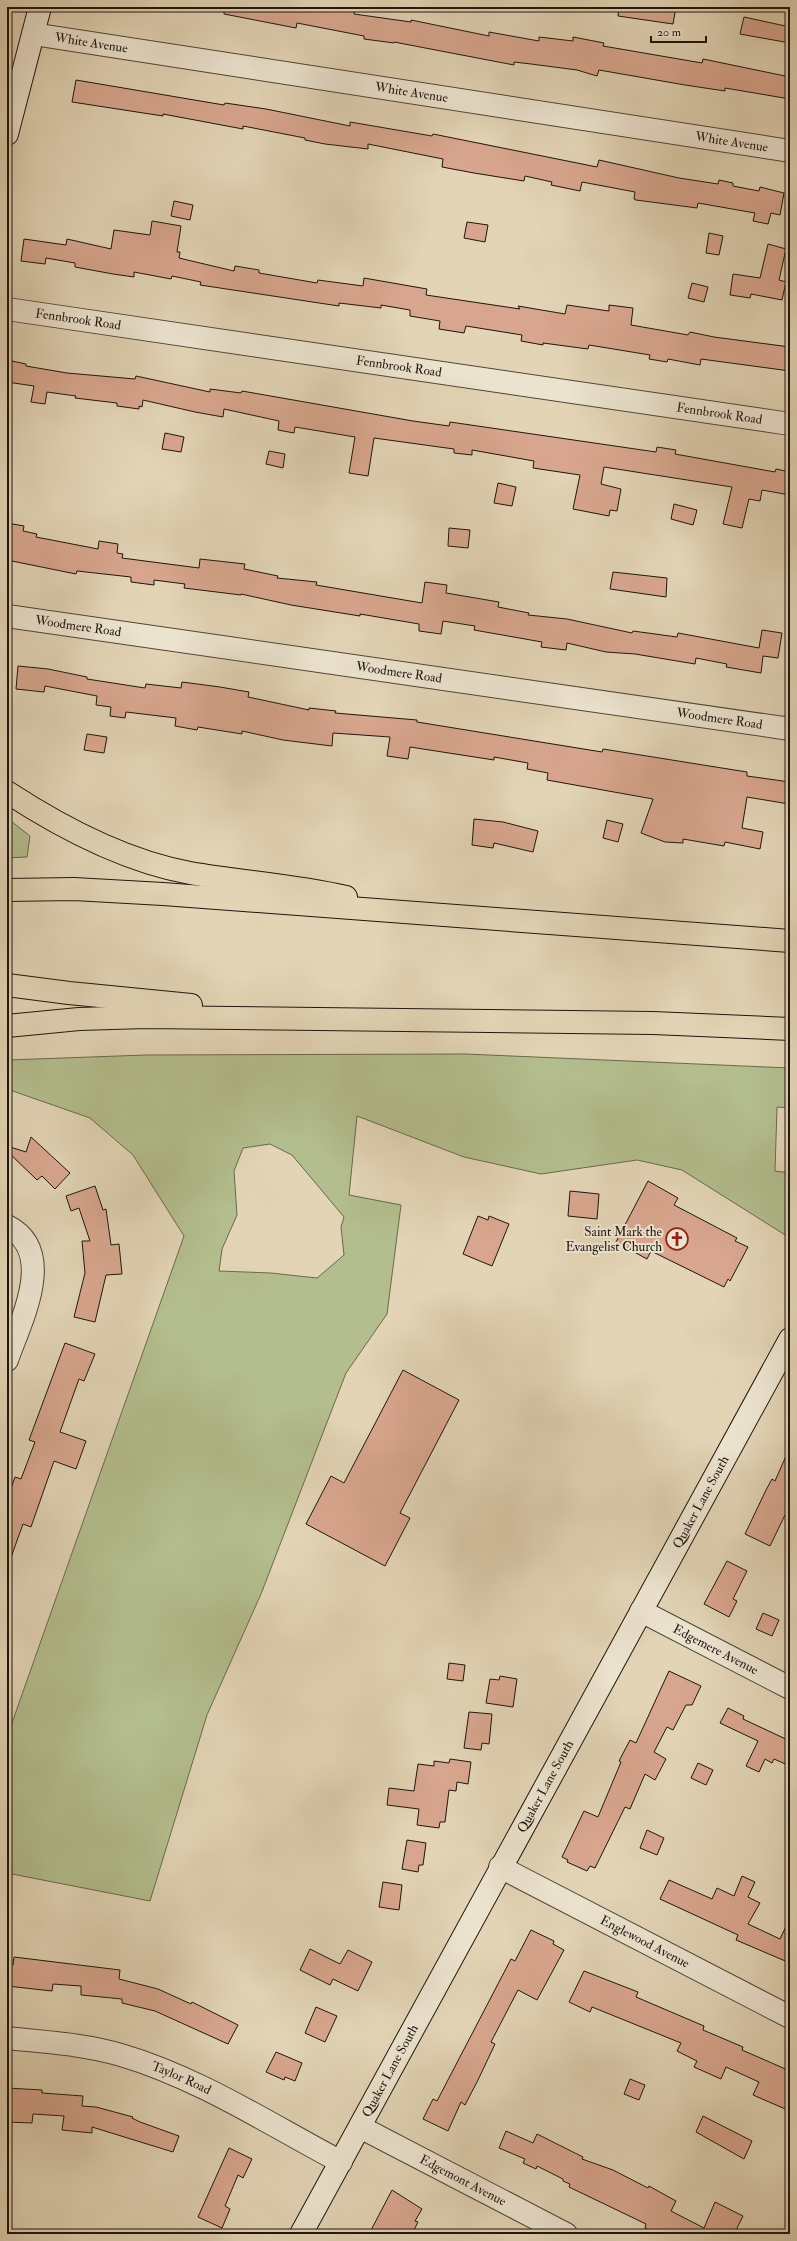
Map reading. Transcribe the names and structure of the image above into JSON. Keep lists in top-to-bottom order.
{
  "streets": {
    "street": [
      "White Avenue",
      "Fennbrook Road",
      "Woodmere Road",
      "Quaker Lane South",
      "Edgemere Avenue",
      "Englewood Avenue",
      "Taylor Road",
      "Edgemont Avenue"
    ]
  },
  "crossings": [
    ["Quaker Lane South", "Edgemere Avenue"],
    ["Quaker Lane South", "Englewood Avenue"],
    ["Quaker Lane South", "Taylor Road"],
    ["Quaker Lane South", "Edgemont Avenue"]
  ],
  "places": {
    "church": ["Saint Mark the Evangelist Church"]
  },
  "scale_bar": "20 m"
}
